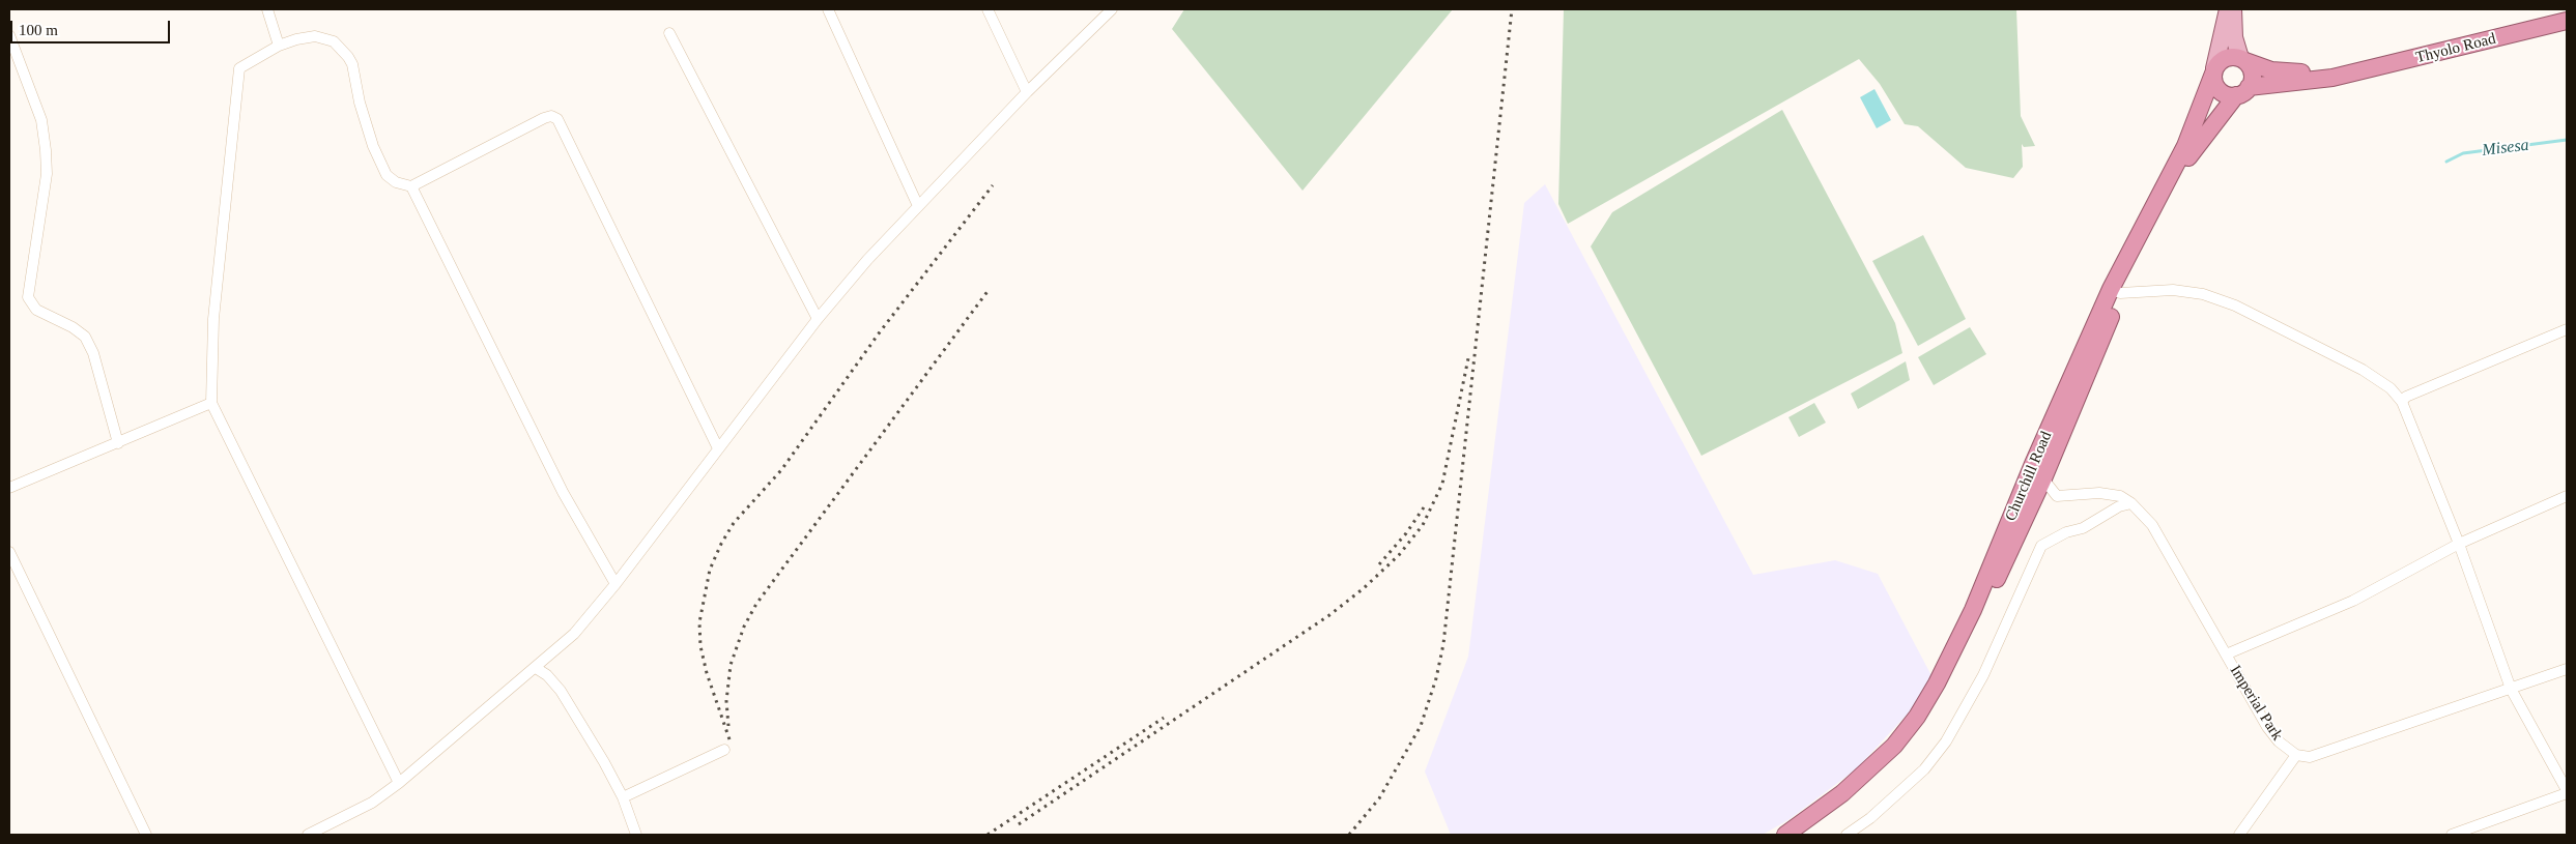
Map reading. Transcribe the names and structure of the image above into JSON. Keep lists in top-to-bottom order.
{
  "streets": {
    "highway": ["Thyolo Road", "Churchill Road"],
    "street": ["Imperial Park"]
  },
  "crossings": [
    ["Thyolo Road", "Churchill Road"],
    ["Churchill Road", "Imperial Park"]
  ],
  "water": ["Misesa"],
  "scale_bar": "100 m"
}
